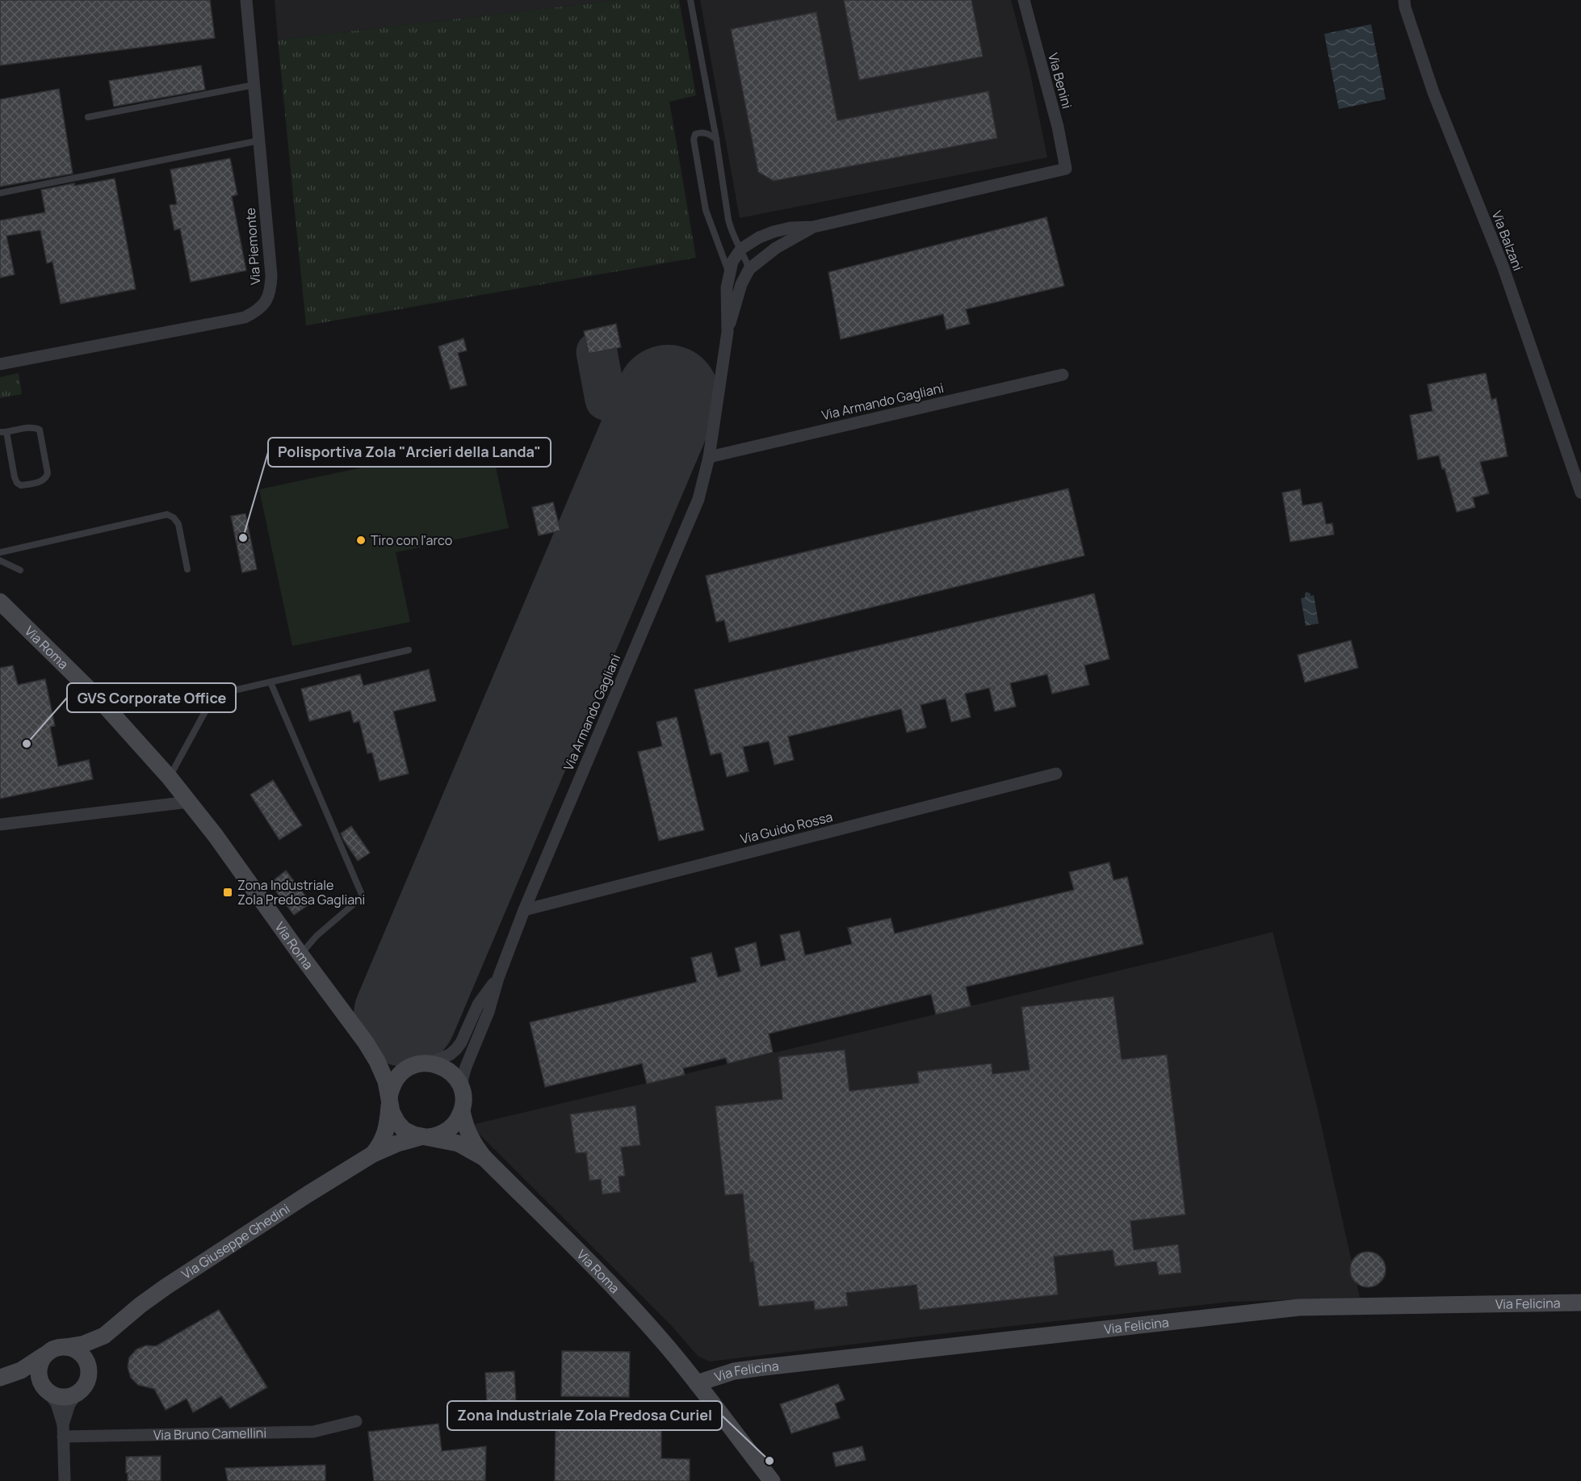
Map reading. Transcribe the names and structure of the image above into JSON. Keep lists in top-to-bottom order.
{
  "streets": {
    "street": [
      "Via Benini",
      "Via Balzani",
      "Via Piemonte",
      "Via Armando Gagliani",
      "Via Roma",
      "Via Guido Rossa",
      "Via Giuseppe Ghedini",
      "Via Felicina",
      "Via Bruno Camellini"
    ]
  },
  "crossings": [
    ["Via Benini", "Via Armando Gagliani"],
    ["Via Armando Gagliani", "Via Roma"],
    ["Via Armando Gagliani", "Via Guido Rossa"],
    ["Via Armando Gagliani", "Via Giuseppe Ghedini"],
    ["Via Roma", "Via Giuseppe Ghedini"],
    ["Via Roma", "Via Felicina"]
  ],
  "places": {
    "other": [
      "Polisportiva Zola \"Arcieri della Landa\"",
      "Tiro con l'arco",
      "GVS Corporate Office",
      "Zona Industriale Zola Predosa Curiel"
    ],
    "transit": ["Zona Industriale Zola Predosa Gagliani"]
  }
}
